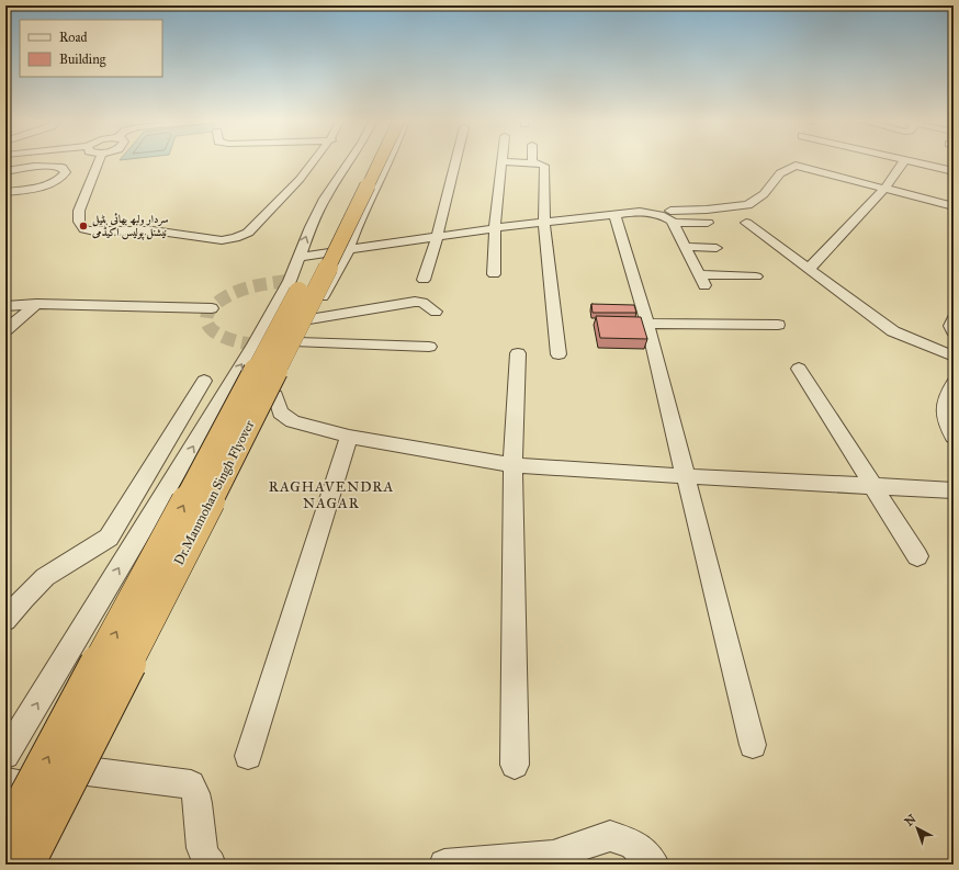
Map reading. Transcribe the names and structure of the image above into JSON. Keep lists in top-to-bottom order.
{
  "streets": {
    "highway": ["Dr.Manmohan Singh Flyover"]
  },
  "districts": ["RAGHAVENDRA NAGAR"],
  "places": ["سردار ولبھ بھائی پٹیل نیشنل پولیس اکیڈمی"],
  "legend": ["Road", "Building"],
  "north": "top left"
}
